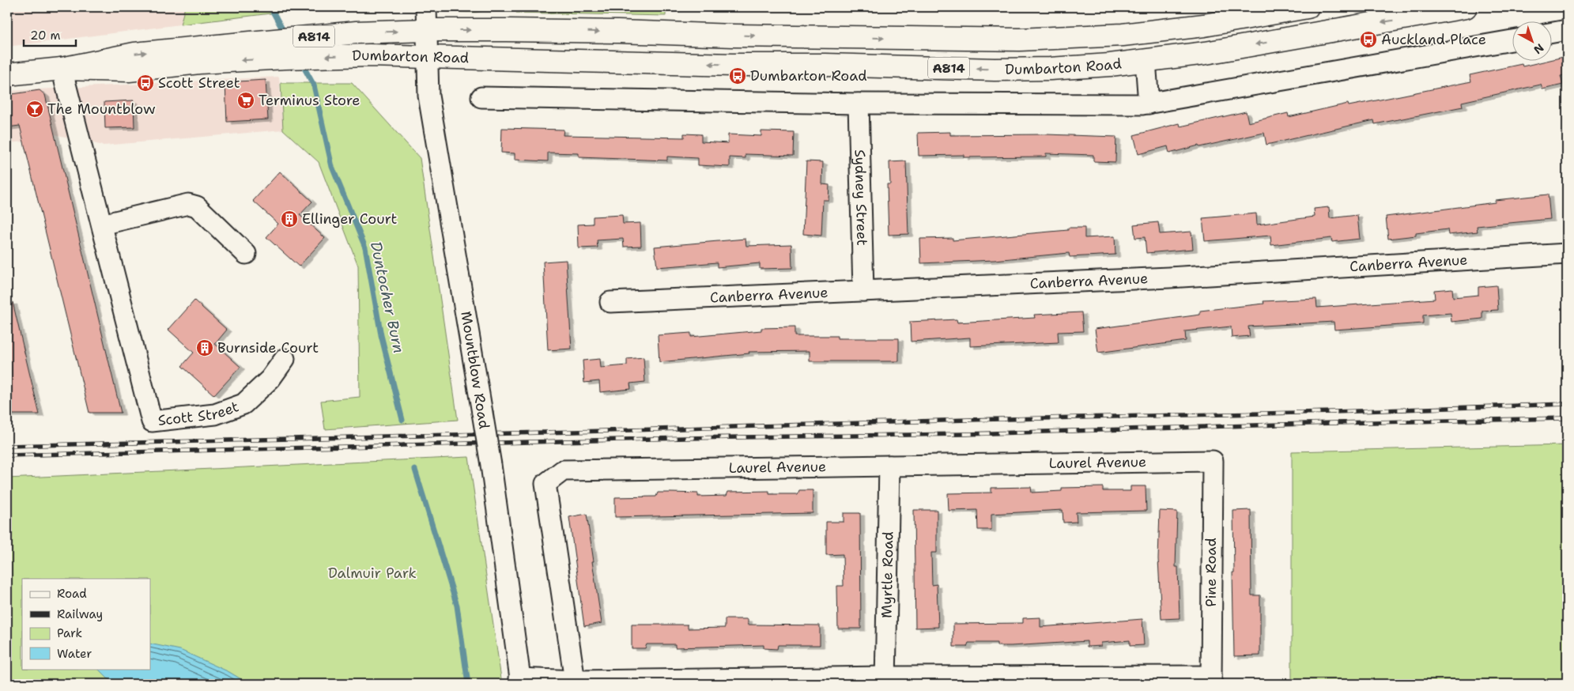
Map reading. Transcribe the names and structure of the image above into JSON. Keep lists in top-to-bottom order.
{
  "streets": {
    "main road": ["A814", "Dumbarton Road"],
    "street": [
      "Sydney Street",
      "Canberra Avenue",
      "Mountblow Road",
      "Scott Street",
      "Laurel Avenue",
      "Pine Road",
      "Myrtle Road"
    ]
  },
  "crossings": [
    ["Dumbarton Road", "Mountblow Road"],
    ["Dumbarton Road", "Scott Street"],
    ["Sydney Street", "Canberra Avenue"],
    ["Laurel Avenue", "Pine Road"],
    ["Laurel Avenue", "Myrtle Road"]
  ],
  "water": ["Duntocher Burn"],
  "parks": ["Dalmuir Park"],
  "places": {
    "bus stop": ["Auckland Place", "Dumbarton Road", "Scott Street"],
    "supermarket": ["Terminus Store"],
    "bar": ["The Mountblow"],
    "building": ["Ellinger Court", "Burnside Court"]
  },
  "legend": [
    "Road",
    "Railway",
    "Park",
    "Water"
  ],
  "scale_bar": "20 m",
  "north": "bottom right"
}
